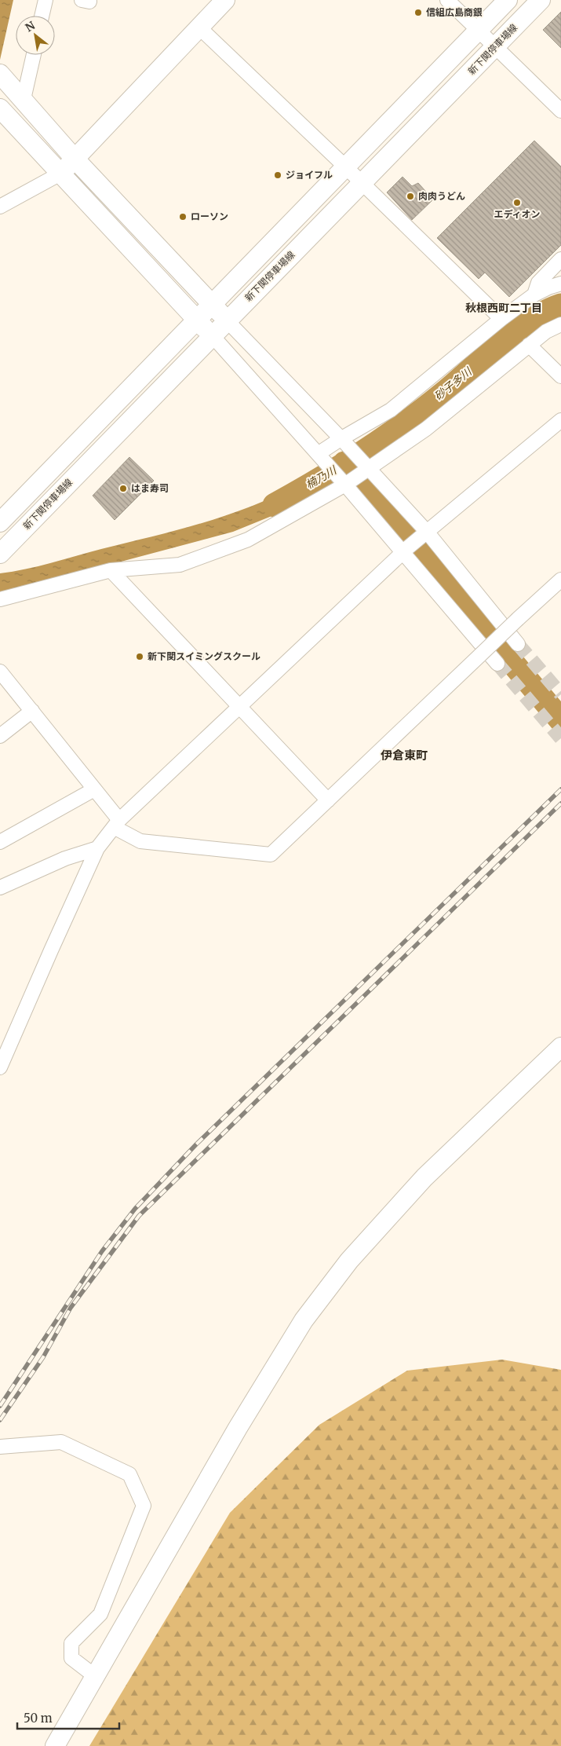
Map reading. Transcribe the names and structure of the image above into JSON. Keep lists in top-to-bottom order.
{
  "streets": {
    "street": ["新下関停車場線"]
  },
  "districts": ["秋根西町二丁目", "伊倉東町"],
  "water": ["砂子多川", "楠乃川"],
  "places": [
    "信組広島商銀",
    "ジョイフル",
    "肉肉うどん",
    "エディオン",
    "ローソン",
    "はま寿司",
    "新下関スイミングスクール"
  ],
  "scale_bar": "50 m",
  "north": "top left"
}
